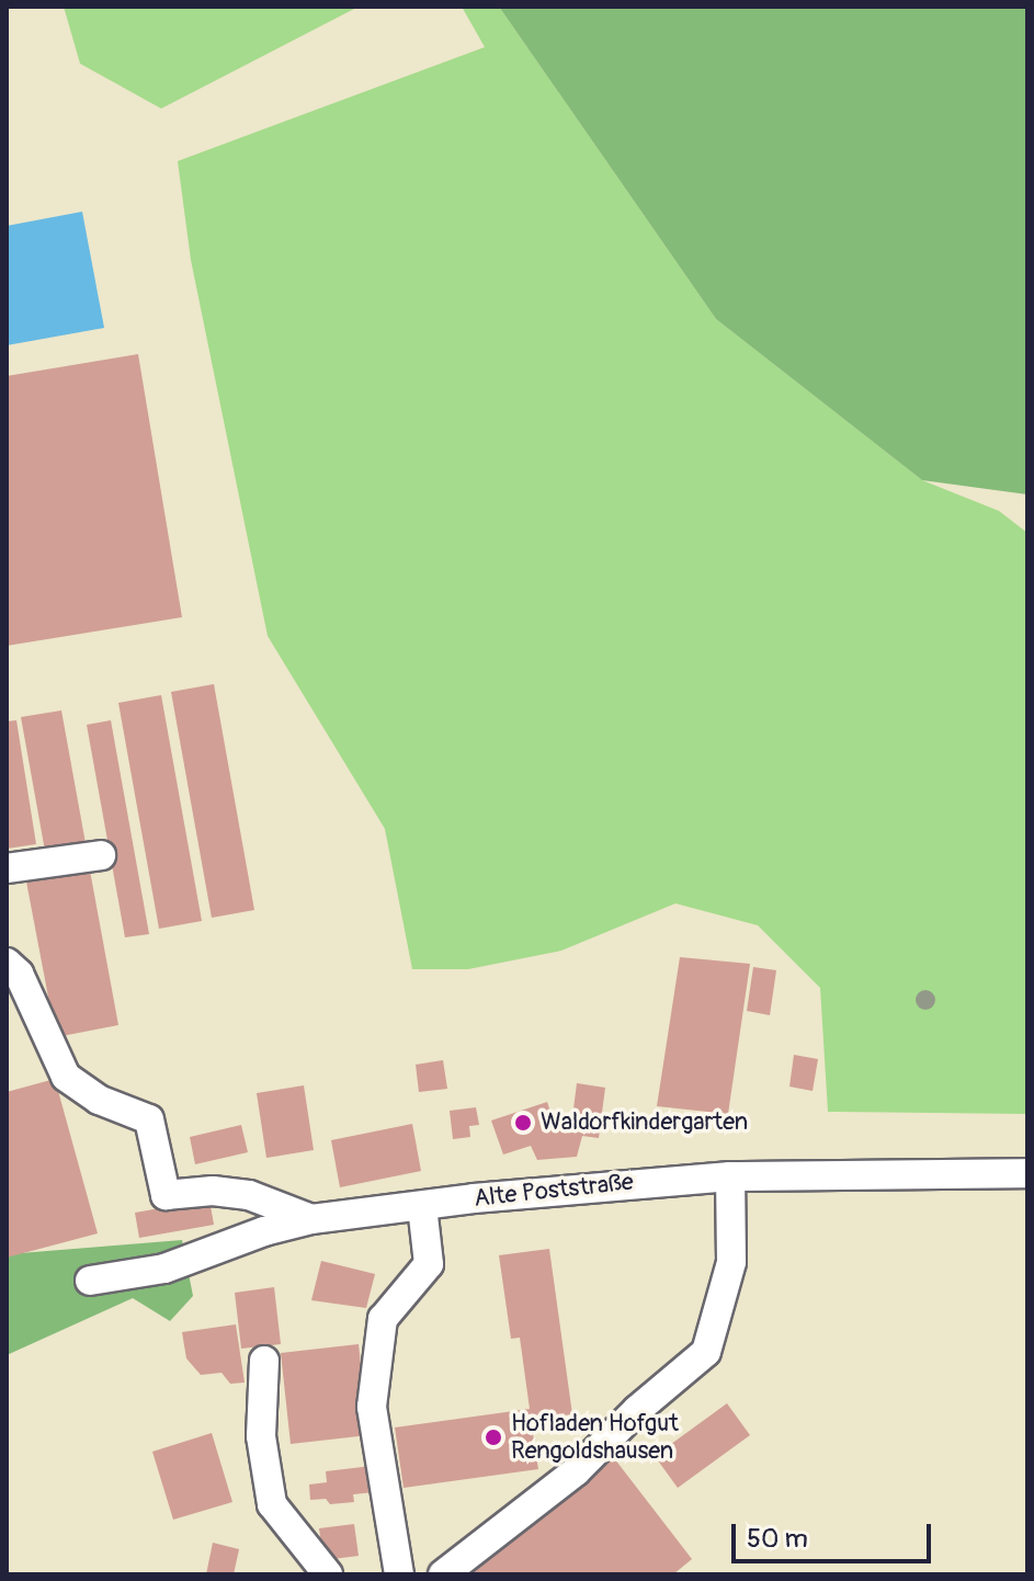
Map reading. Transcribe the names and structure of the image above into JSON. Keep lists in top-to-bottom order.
{
  "streets": {
    "street": ["Alte Poststraße"]
  },
  "places": ["Waldorfkindergarten", "Hofladen Hofgut Rengoldshausen"],
  "scale_bar": "50 m"
}
